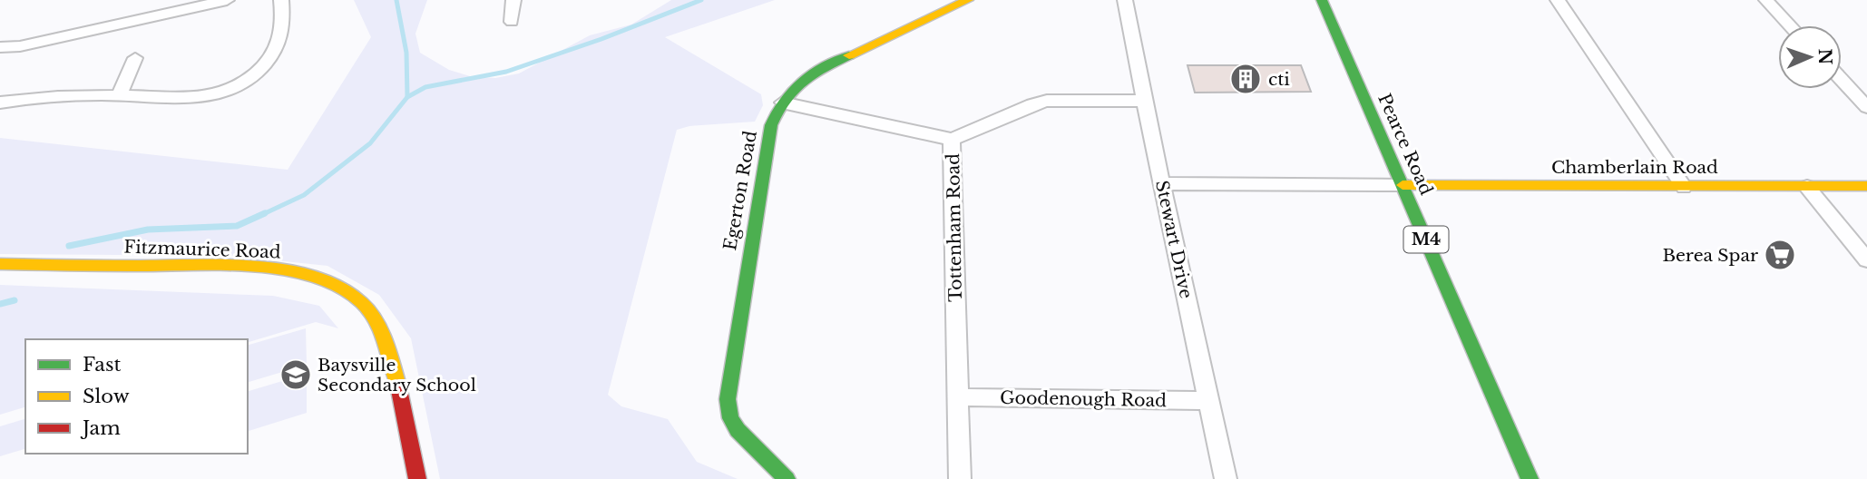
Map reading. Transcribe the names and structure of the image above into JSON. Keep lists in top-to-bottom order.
{
  "streets": {
    "street": [
      "Pearce Road",
      "Chamberlain Road",
      "Egerton Road",
      "Tottenham Road",
      "Stewart Drive",
      "M4",
      "Fitzmaurice Road",
      "Goodenough Road"
    ]
  },
  "crossings": [
    ["Pearce Road", "Chamberlain Road"],
    ["Tottenham Road", "Stewart Drive"],
    ["Tottenham Road", "Goodenough Road"],
    ["Stewart Drive", "Goodenough Road"]
  ],
  "places": {
    "building": ["cti"],
    "supermarket": ["Berea Spar"],
    "school or university": ["Baysville Secondary School"]
  },
  "legend": ["Fast", "Slow", "Jam"],
  "north": "right"
}
